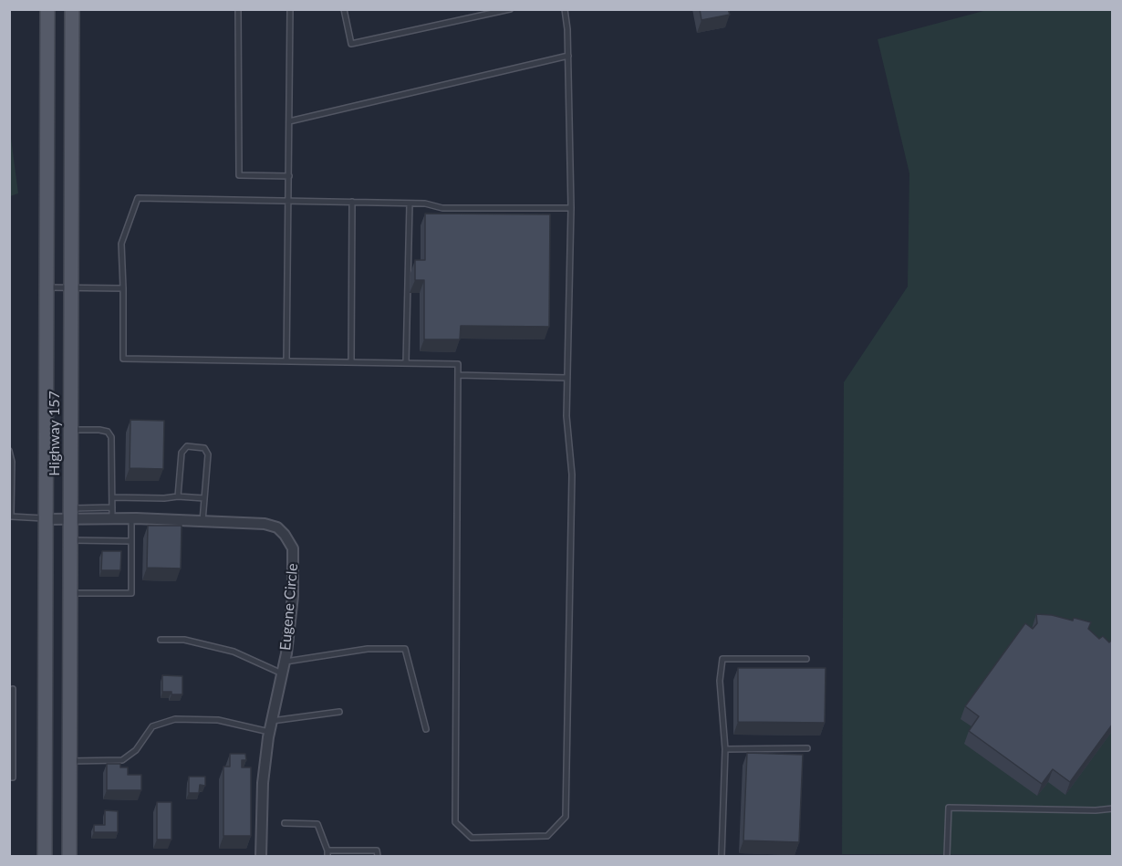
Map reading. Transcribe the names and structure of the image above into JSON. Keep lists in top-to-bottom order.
{
  "streets": {
    "main road": ["Highway 157"],
    "street": ["Eugene Circle"]
  },
  "crossings": [
    ["Highway 157", "Eugene Circle"]
  ]
}
